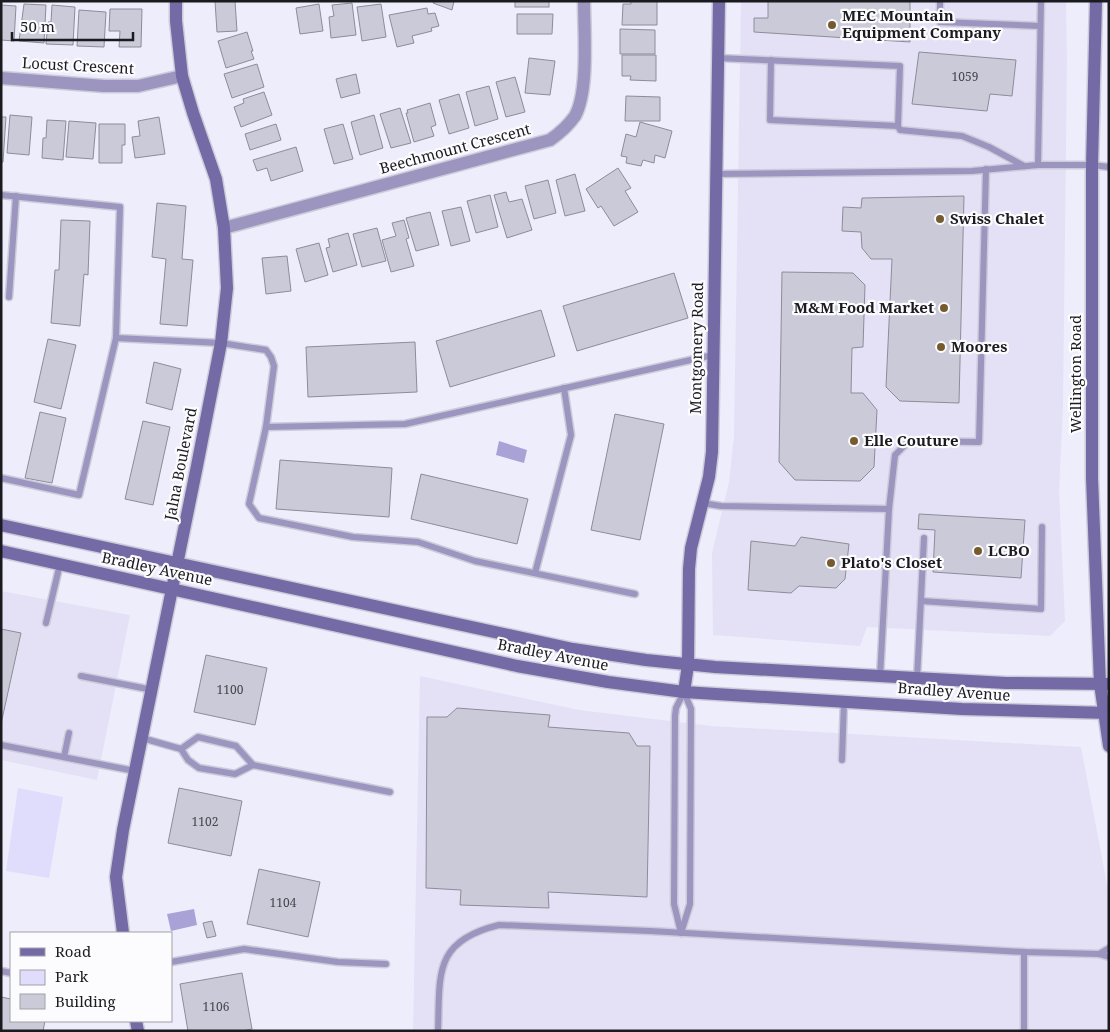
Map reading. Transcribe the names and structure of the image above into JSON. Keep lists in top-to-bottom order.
{
  "streets": {
    "main road": [
      "Montgomery Road",
      "Wellington Road",
      "Jalna Boulevard",
      "Bradley Avenue"
    ],
    "street": ["Locust Crescent", "Beechmount Crescent"]
  },
  "crossings": [
    ["Locust Crescent", "Jalna Boulevard"],
    ["Beechmount Crescent", "Jalna Boulevard"],
    ["Montgomery Road", "Bradley Avenue"],
    ["Wellington Road", "Bradley Avenue"],
    ["Jalna Boulevard", "Bradley Avenue"]
  ],
  "places": [
    "MEC Mountain Equipment Company",
    "Swiss Chalet",
    "M&M Food Market",
    "Moores",
    "Elle Couture",
    "LCBO",
    "Plato's Closet"
  ],
  "house_numbers": [
    "1059",
    "1100",
    "1102",
    "1104",
    "1106"
  ],
  "legend": ["Road", "Park", "Building"],
  "scale_bar": "50 m"
}
